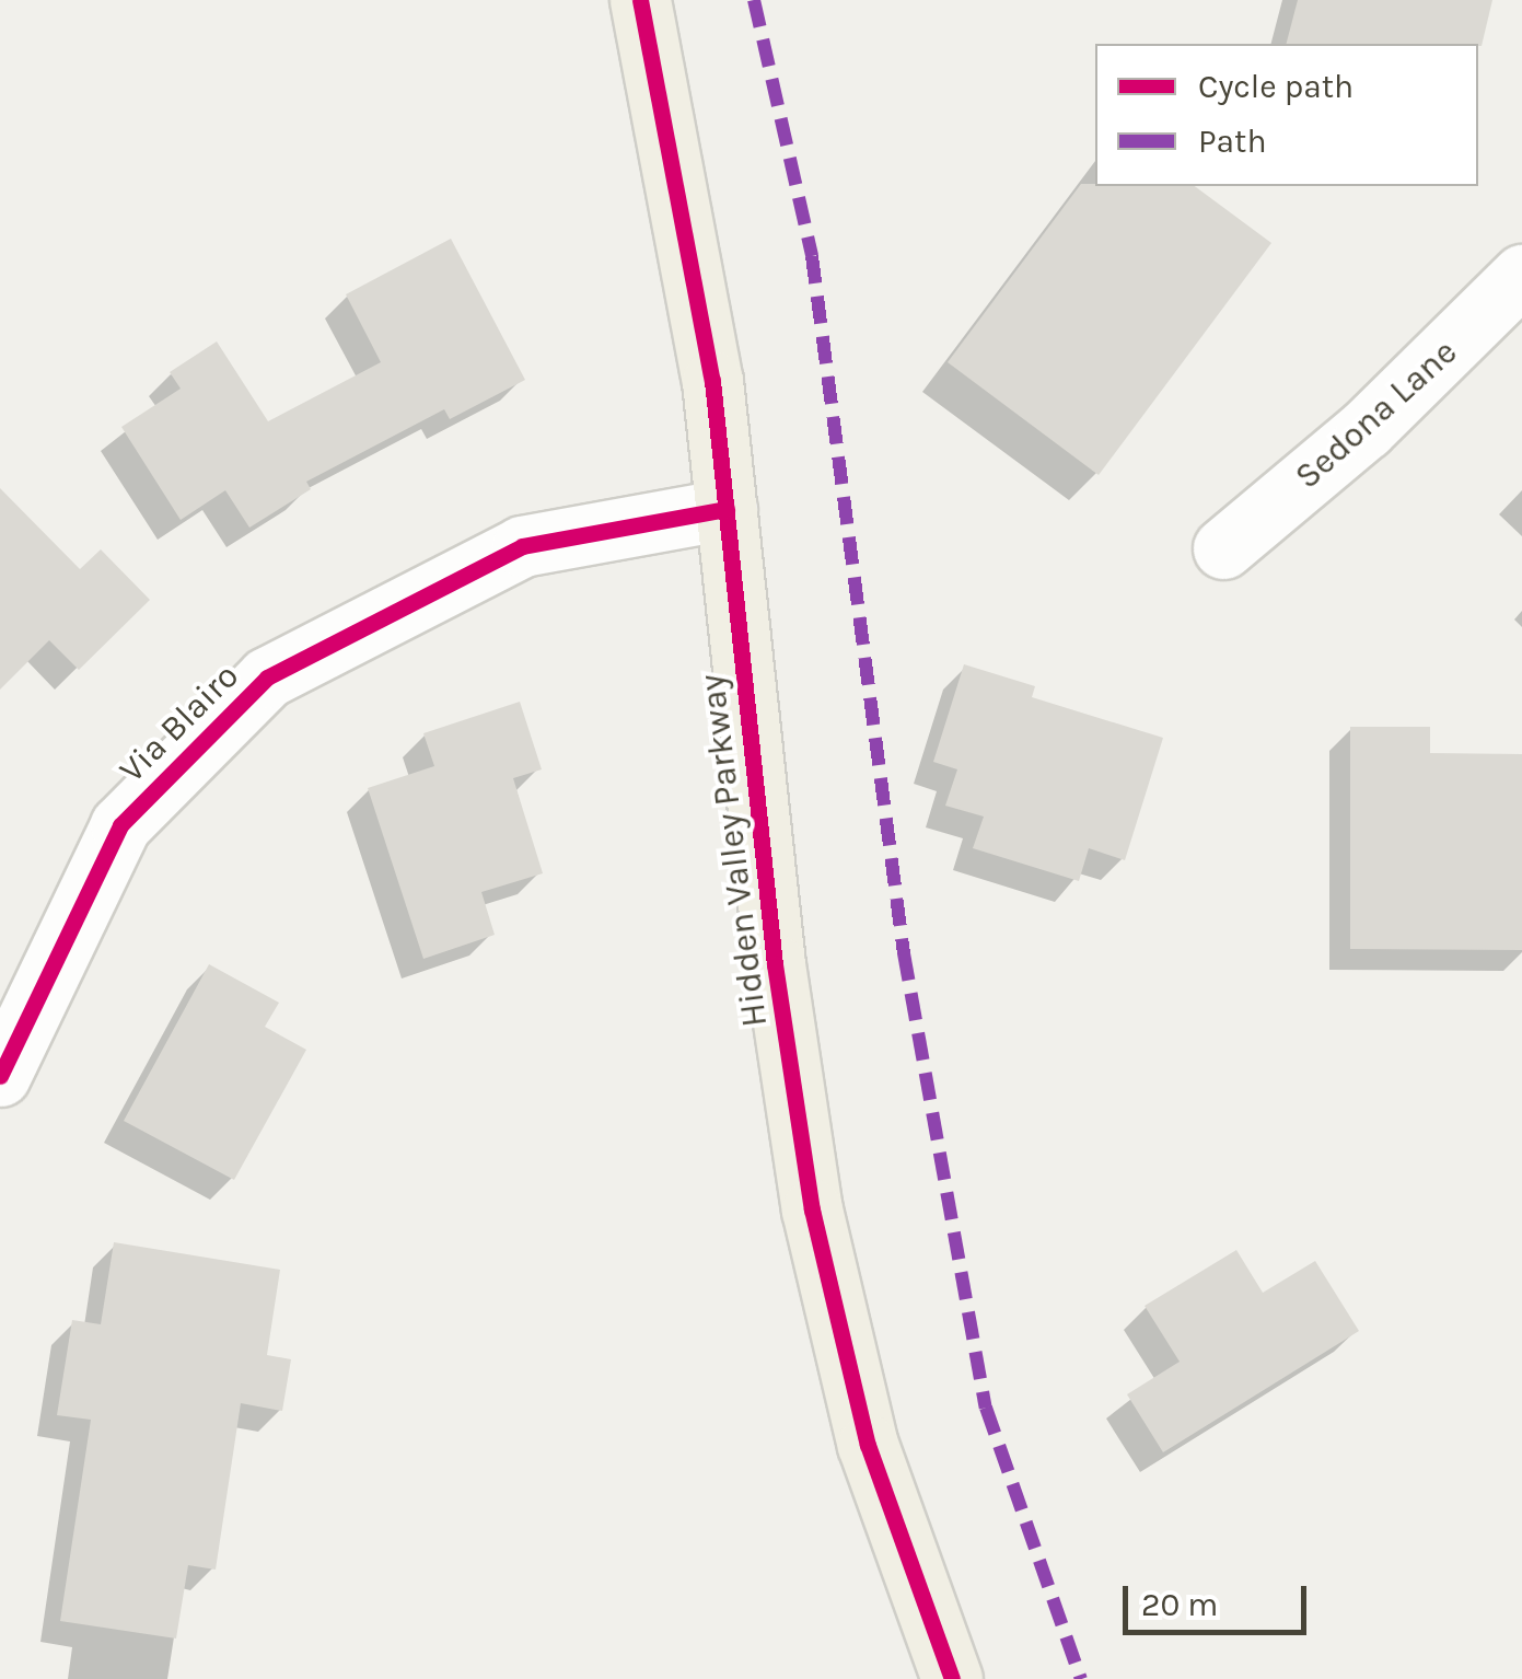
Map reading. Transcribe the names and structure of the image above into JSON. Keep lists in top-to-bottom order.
{
  "streets": {
    "main road": ["Hidden Valley Parkway"],
    "street": ["Sedona Lane", "Via Blairo"]
  },
  "crossings": [
    ["Via Blairo", "Hidden Valley Parkway"]
  ],
  "legend": ["Cycle path", "Path"],
  "scale_bar": "20 m"
}
